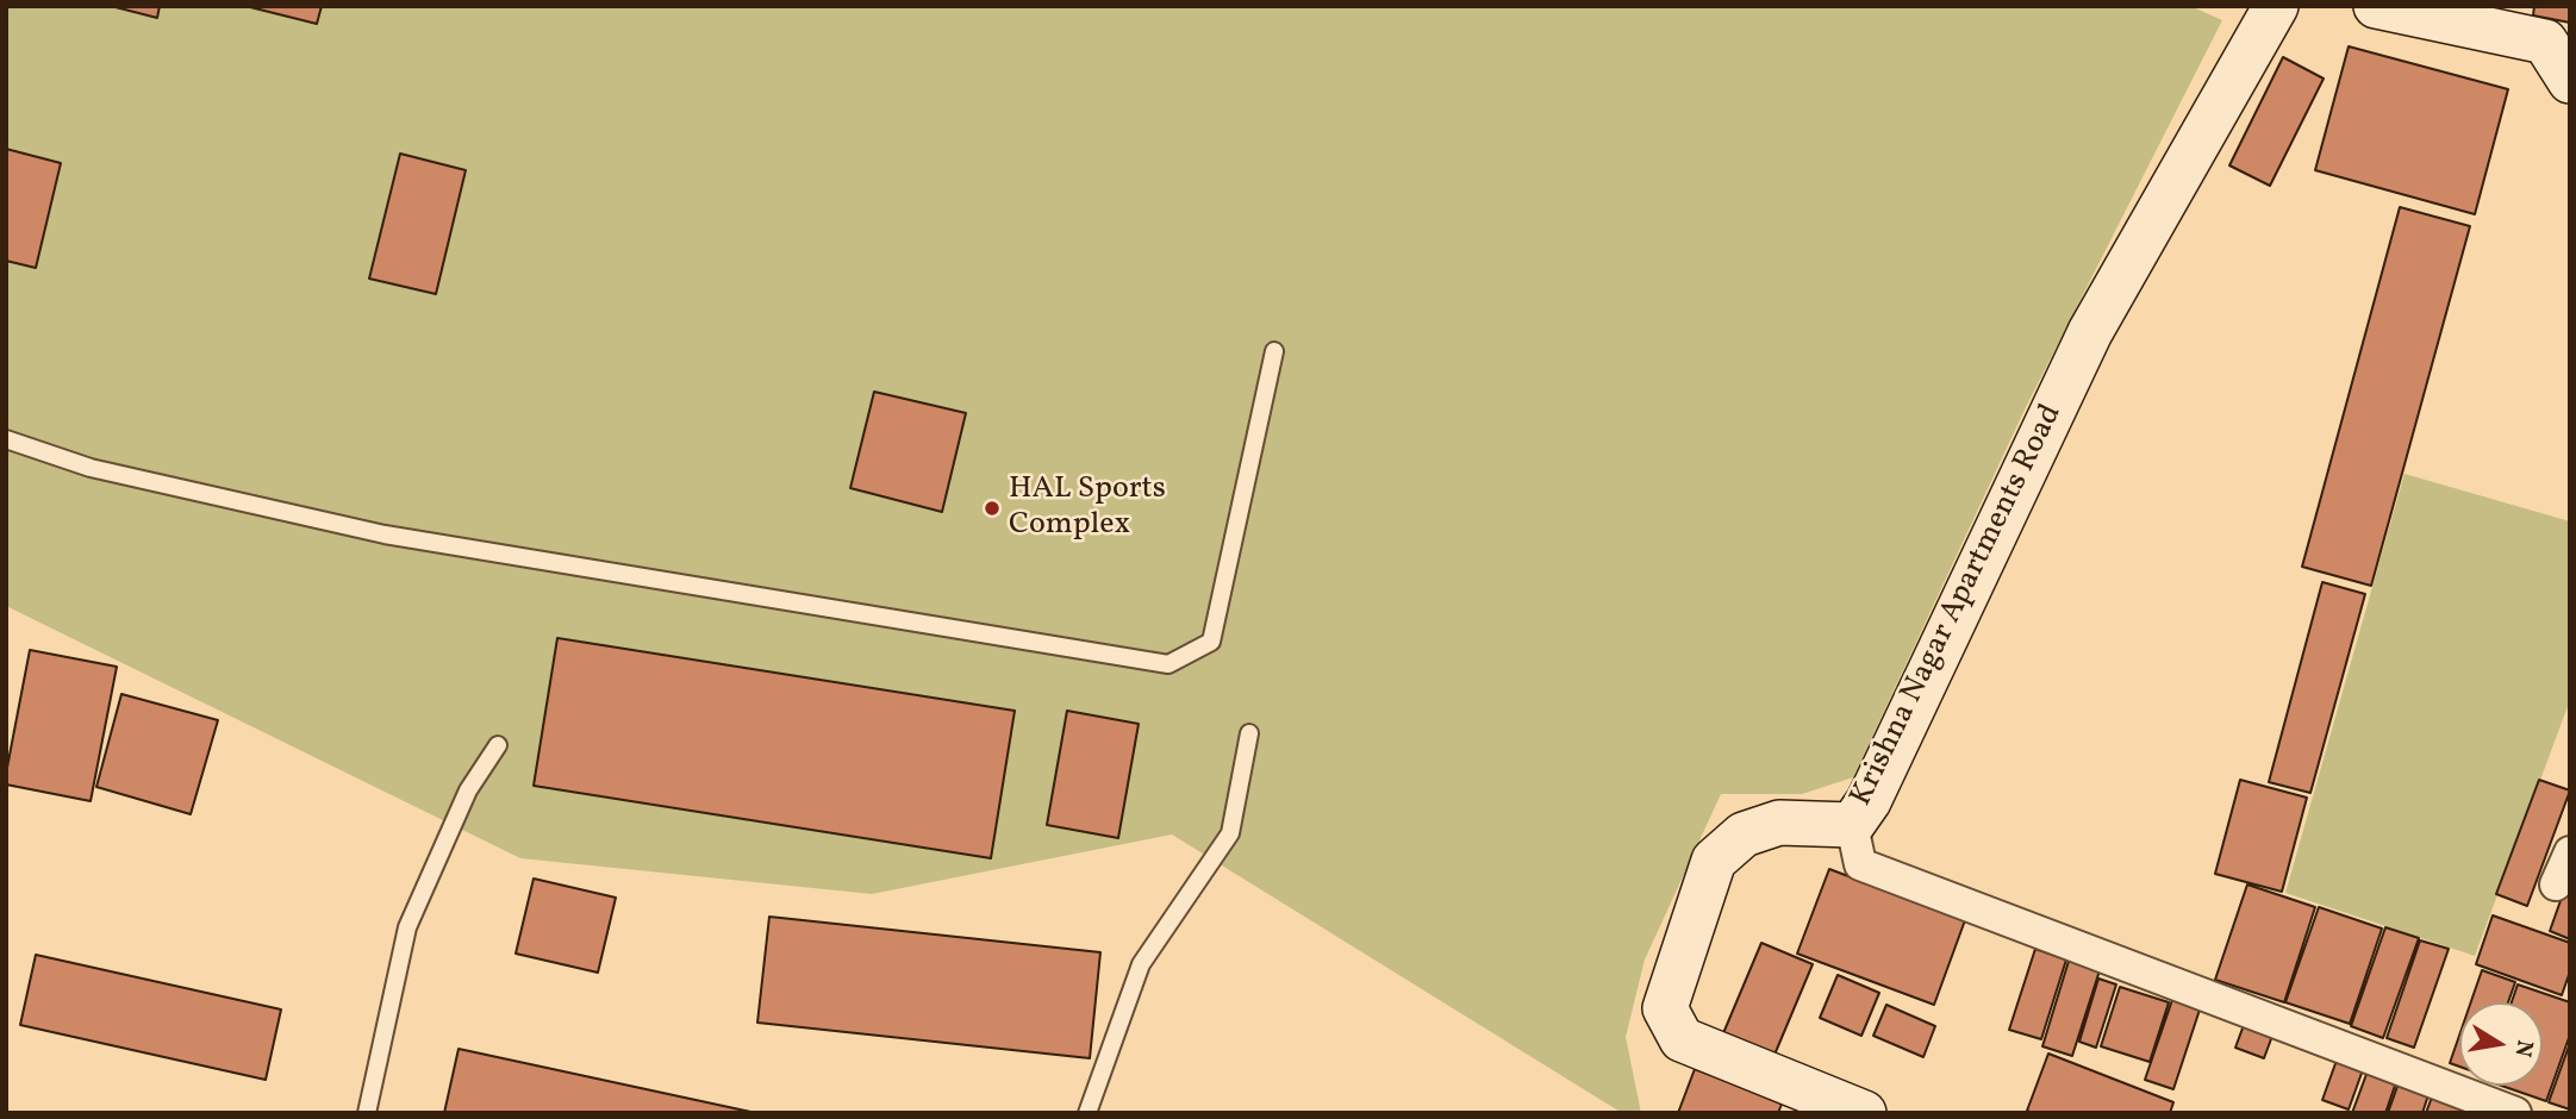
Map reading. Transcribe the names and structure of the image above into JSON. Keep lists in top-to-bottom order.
{
  "streets": {
    "street": ["Krishna Nagar Apartments Road"]
  },
  "places": ["HAL Sports Complex"],
  "north": "right"
}
